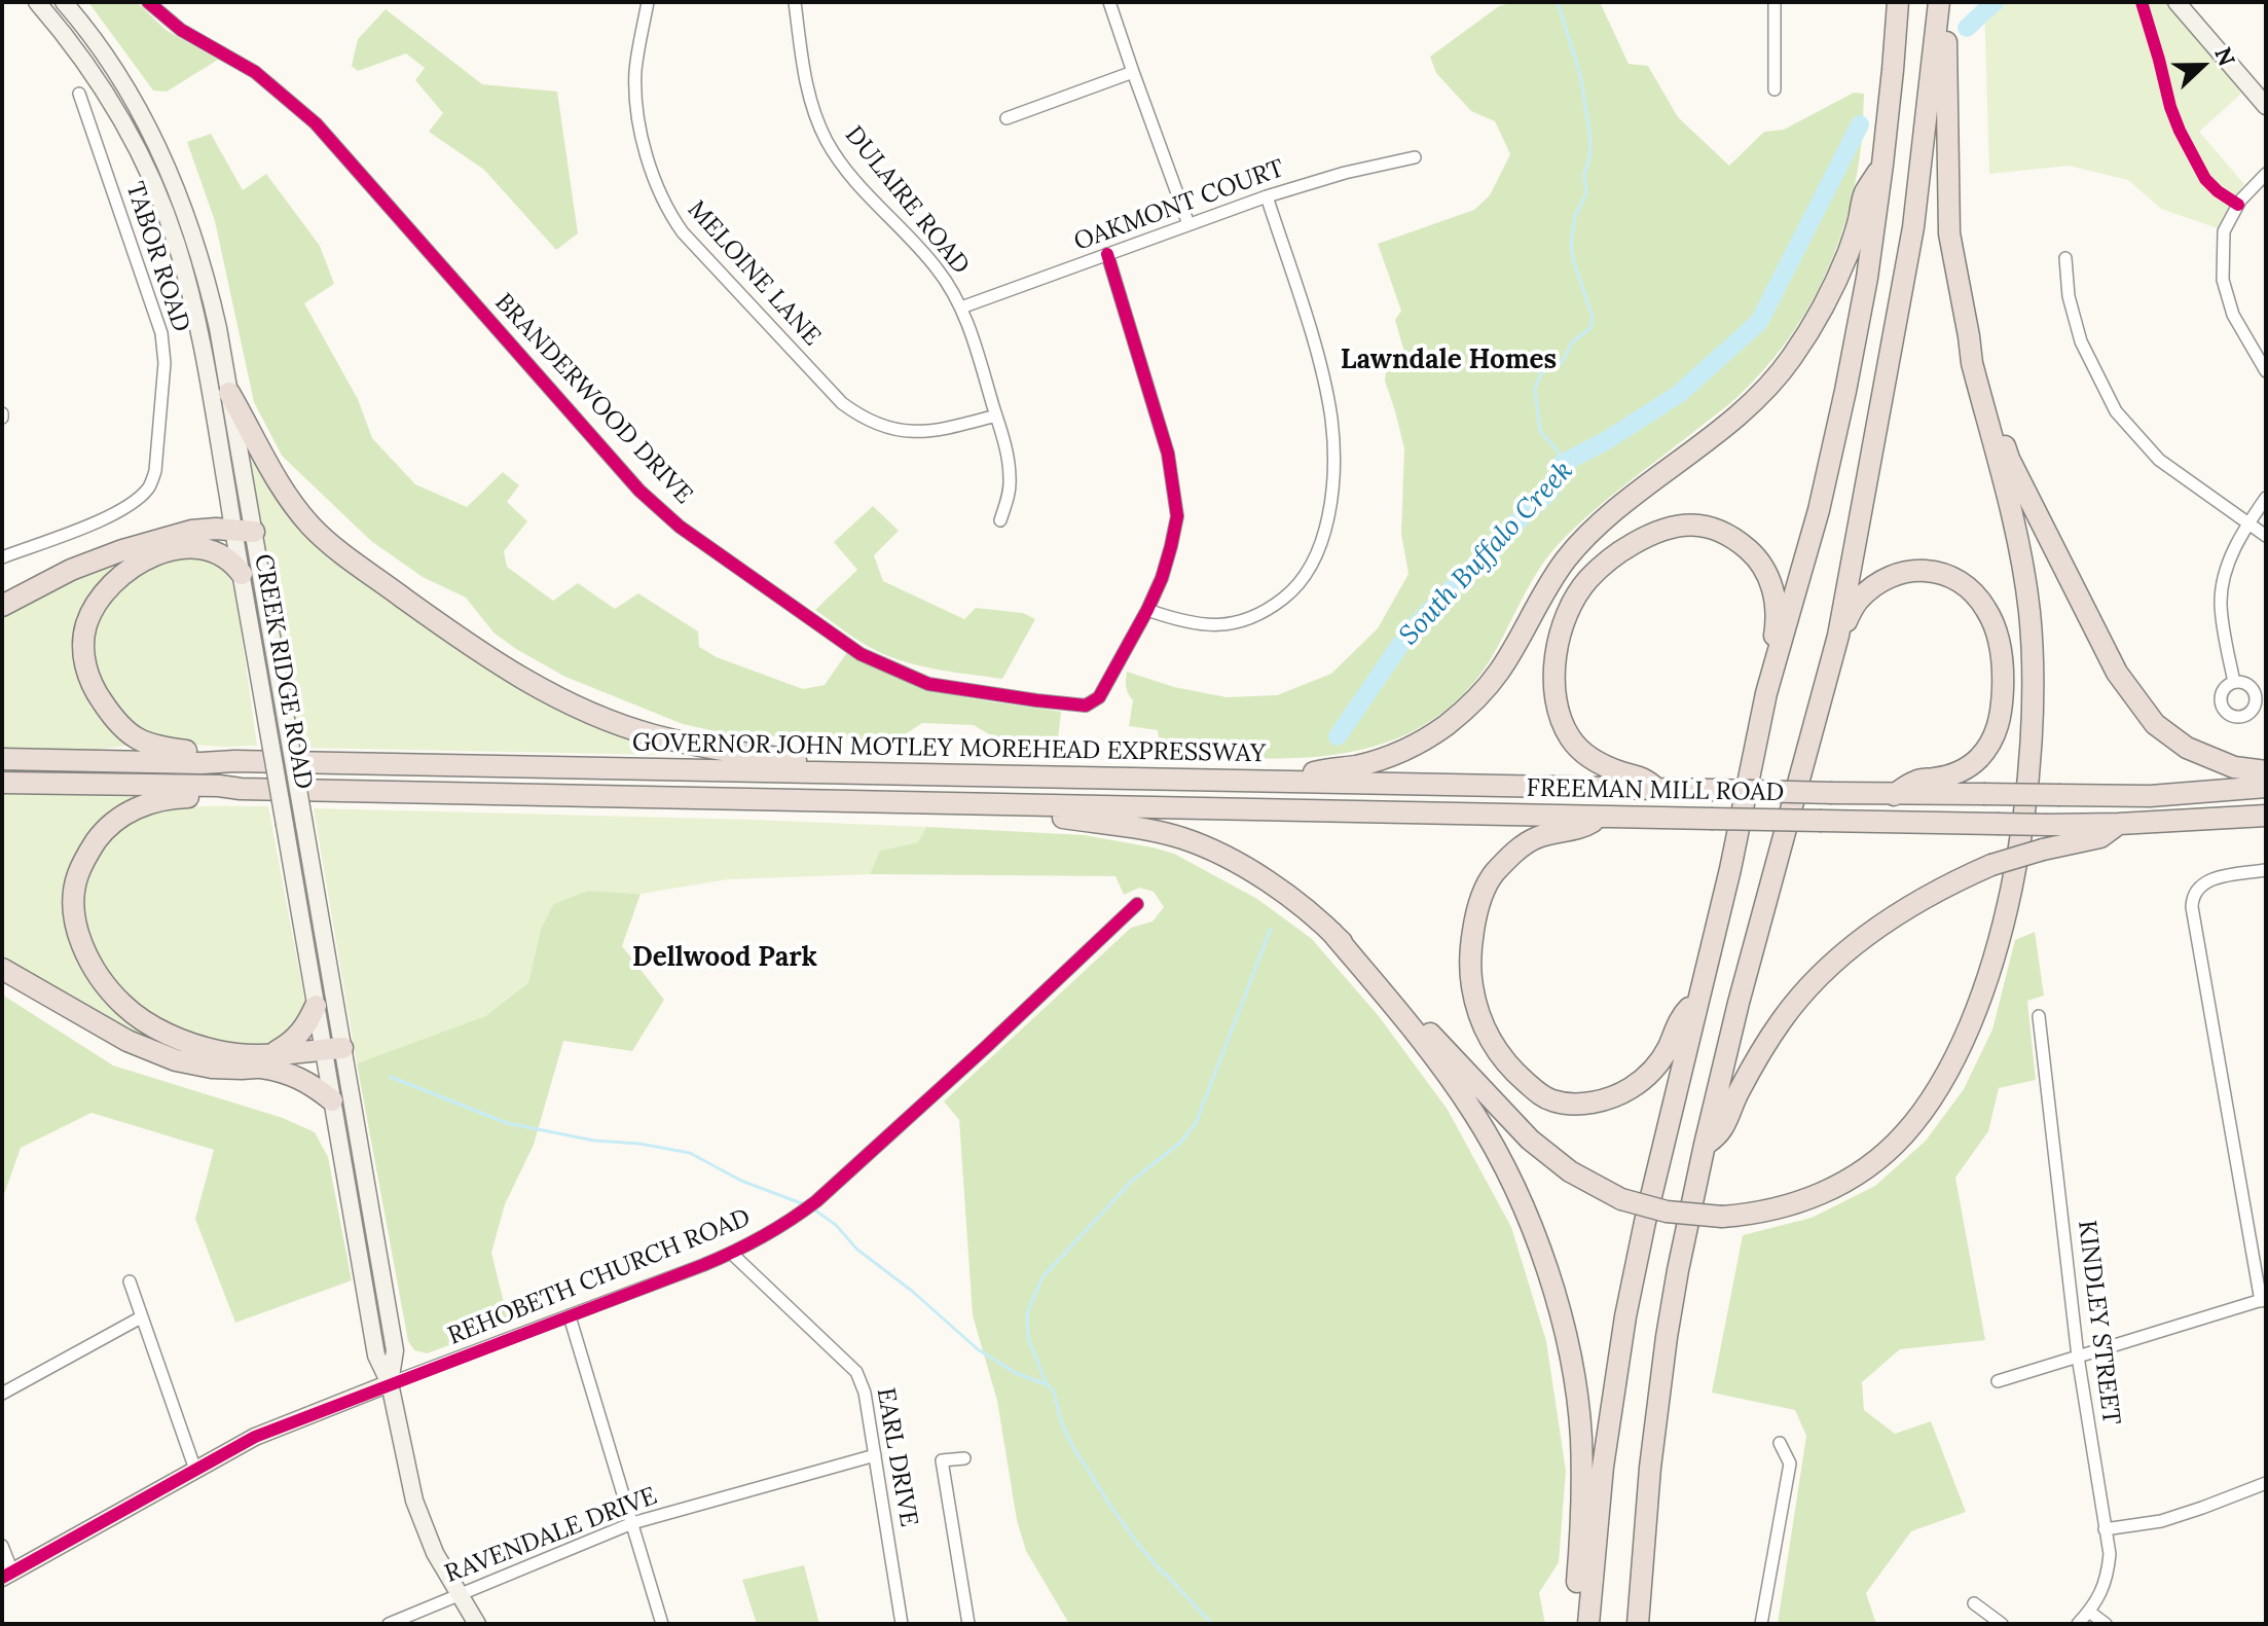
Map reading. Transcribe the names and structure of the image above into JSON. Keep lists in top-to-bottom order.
{
  "streets": {
    "highway": ["GOVERNOR JOHN MOTLEY MOREHEAD EXPRESSWAY", "FREEMAN MILL ROAD"],
    "main road": ["CREEK RIDGE ROAD", "REHOBETH CHURCH ROAD"],
    "street": [
      "DULAIRE ROAD",
      "OAKMONT COURT",
      "TABOR ROAD",
      "MELOINE LANE",
      "BRANDERWOOD DRIVE",
      "KINDLEY STREET",
      "EARL DRIVE",
      "RAVENDALE DRIVE"
    ]
  },
  "crossings": [
    ["DULAIRE ROAD", "OAKMONT COURT"],
    ["DULAIRE ROAD", "MELOINE LANE"],
    ["OAKMONT COURT", "BRANDERWOOD DRIVE"],
    ["CREEK RIDGE ROAD", "REHOBETH CHURCH ROAD"],
    ["CREEK RIDGE ROAD", "RAVENDALE DRIVE"],
    ["REHOBETH CHURCH ROAD", "EARL DRIVE"],
    ["EARL DRIVE", "RAVENDALE DRIVE"]
  ],
  "districts": ["Lawndale Homes", "Dellwood Park"],
  "water": ["South Buffalo Creek"],
  "north": "right"
}
